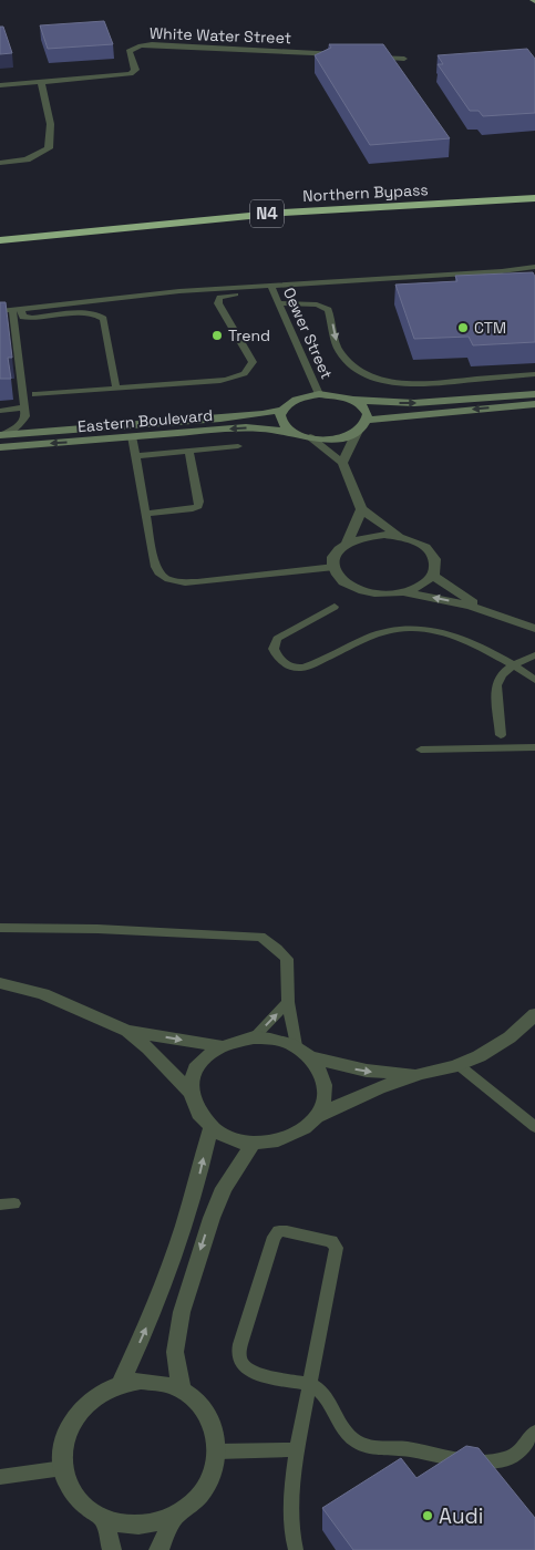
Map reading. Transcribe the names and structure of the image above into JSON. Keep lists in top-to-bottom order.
{
  "streets": {
    "highway": ["Northern Bypass", "N4"],
    "street": ["White Water Street", "Eastern Boulevard"],
    "lane": ["Oewer Street"]
  },
  "crossings": [
    ["Oewer Street", "Eastern Boulevard"]
  ],
  "places": ["CTM", "Trend", "Audi"]
}
